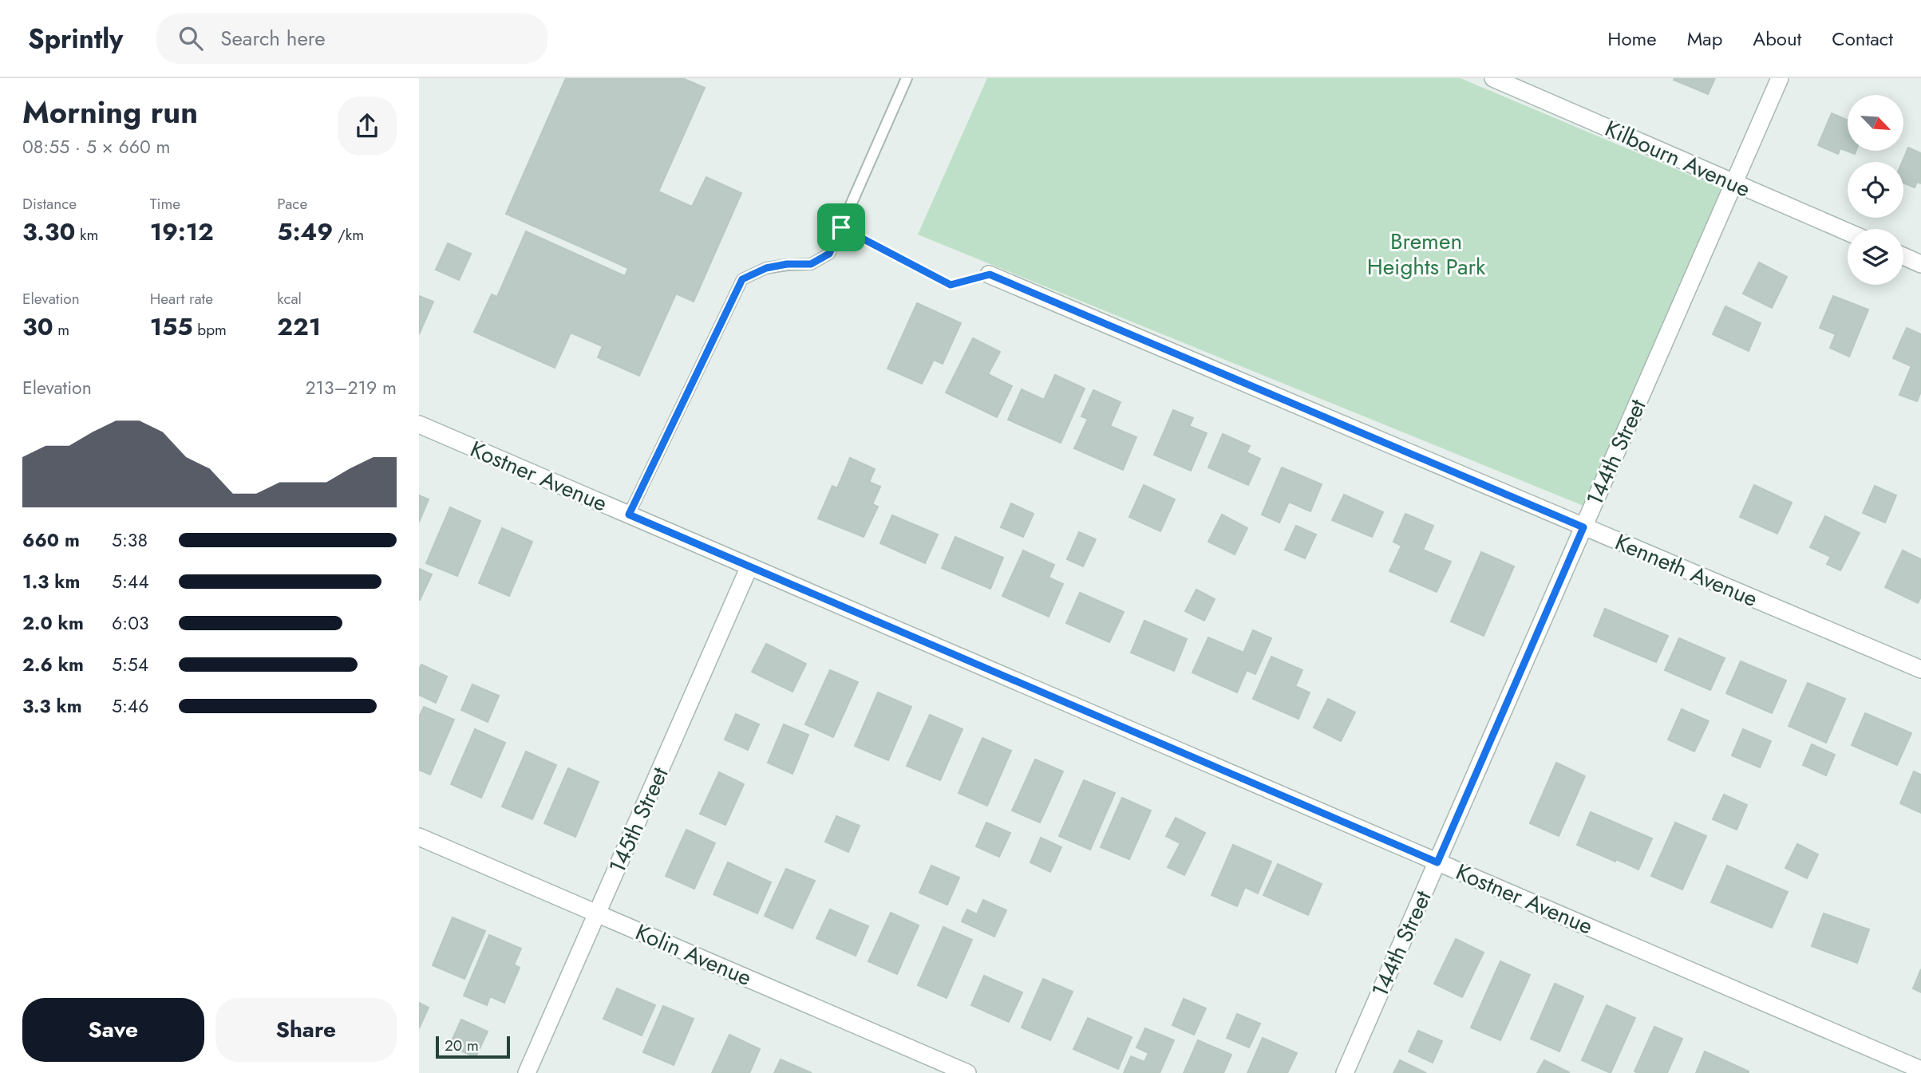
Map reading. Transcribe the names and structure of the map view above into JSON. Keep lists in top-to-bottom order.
{
  "streets": {
    "street": [
      "Kilbourn Avenue",
      "144th Street",
      "Kostner Avenue",
      "Kenneth Avenue",
      "145th Street",
      "Kolin Avenue"
    ]
  },
  "crossings": [
    ["Kilbourn Avenue", "144th Street"],
    ["144th Street", "Kostner Avenue"],
    ["144th Street", "Kenneth Avenue"],
    ["Kostner Avenue", "145th Street"],
    ["145th Street", "Kolin Avenue"]
  ],
  "parks": ["Bremen Heights Park"],
  "scale_bar": "20 m",
  "north": "bottom right",
  "page": {
    "header": "Sprintly",
    "search": "Search here",
    "nav": [
      "Home",
      "Map",
      "About",
      "Contact"
    ],
    "heading": ["Morning run", "08:55 · 5 × 660 m"],
    "stats": [
      ["Distance", "3.30 km"],
      ["Time", "19:12"],
      ["Pace", "5:49 /km"],
      ["Elevation", "30 m"],
      ["Heart rate", "155 bpm"],
      ["kcal", "221"]
    ],
    "chart": ["Elevation", "213–219 m"],
    "list": [
      {
        "name": "660 m",
        "note": "5:38"
      },
      {
        "name": "1.3 km",
        "note": "5:44"
      },
      {
        "name": "2.0 km",
        "note": "6:03"
      },
      {
        "name": "2.6 km",
        "note": "5:54"
      },
      {
        "name": "3.3 km",
        "note": "5:46"
      }
    ],
    "buttons": ["Save", "Share"],
    "scale": "20 m"
  }
}
